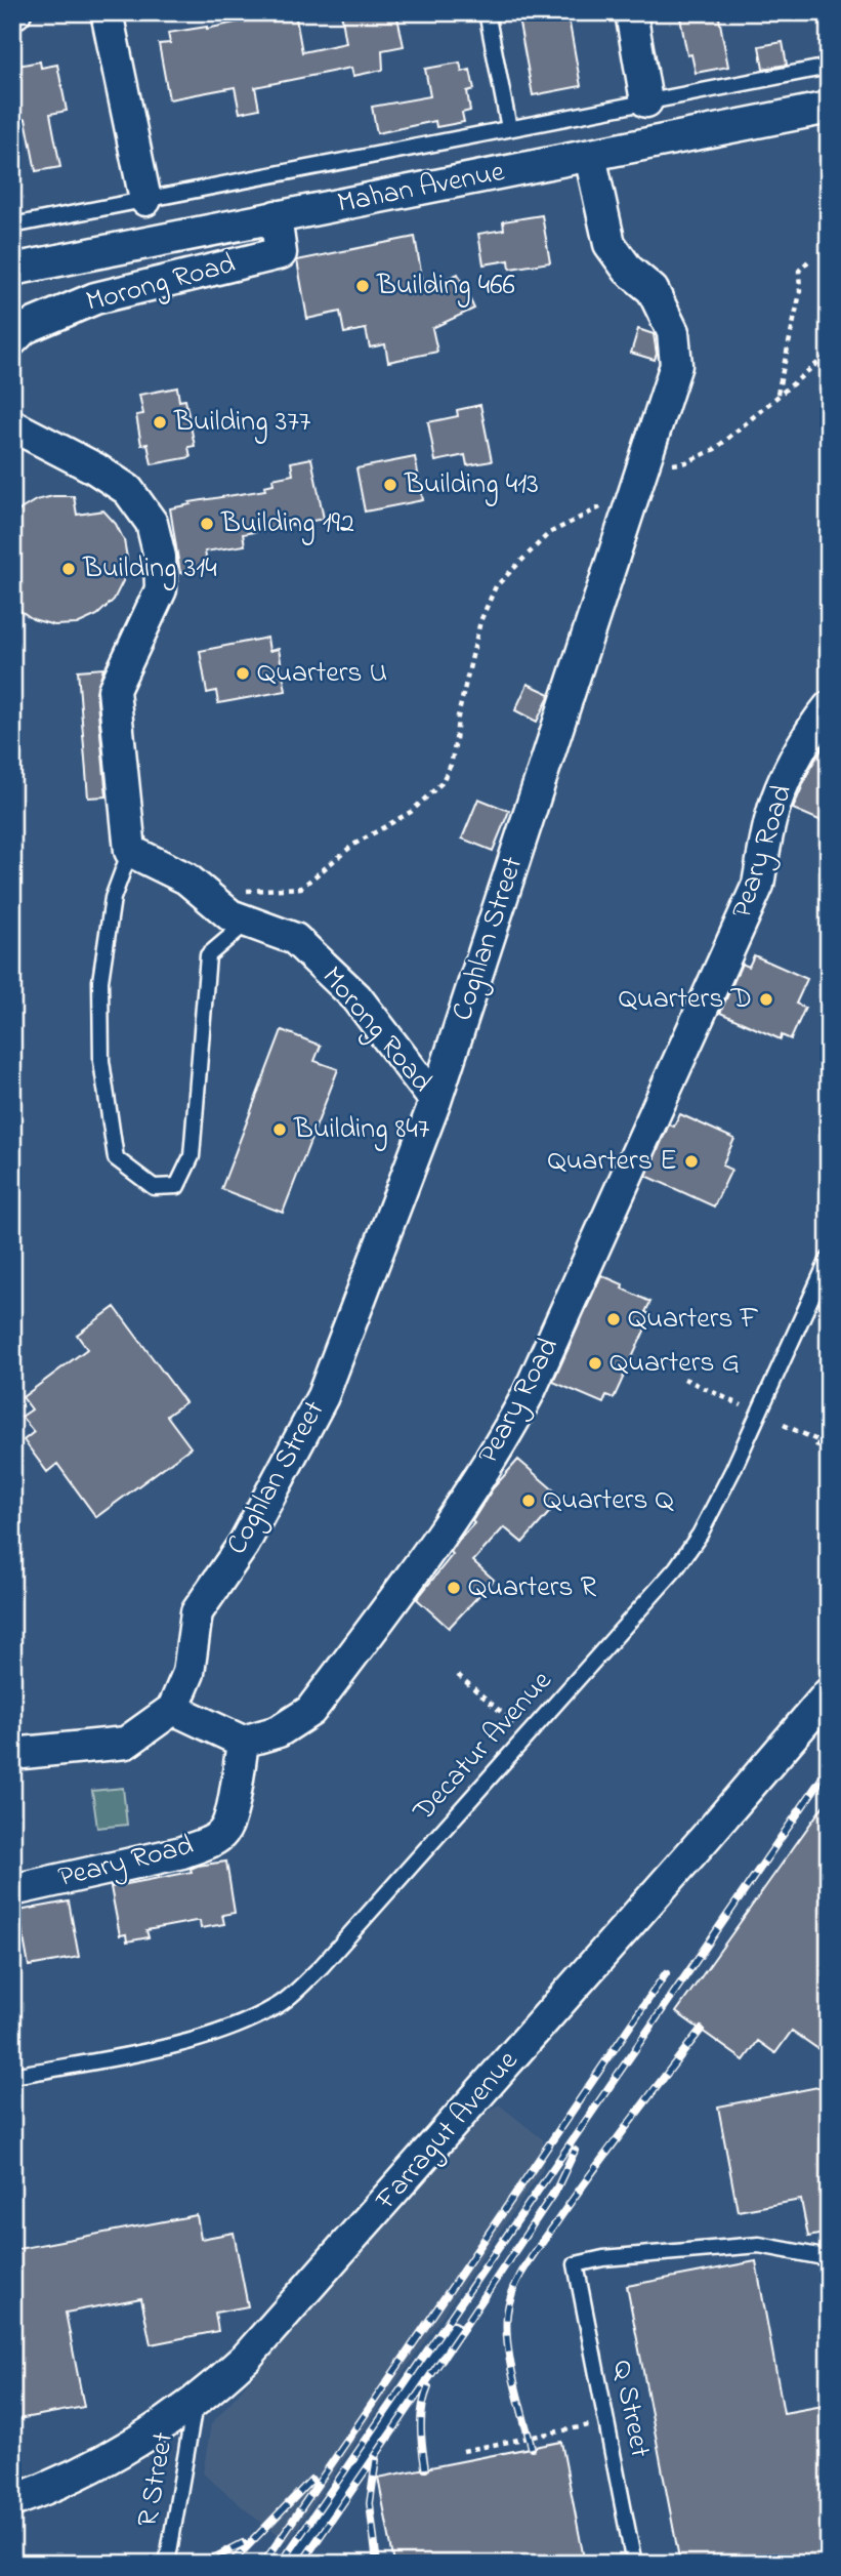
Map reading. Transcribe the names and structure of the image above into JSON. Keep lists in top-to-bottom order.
{
  "streets": {
    "street": [
      "Mahan Avenue",
      "Morong Road",
      "Peary Road",
      "Coghlan Street",
      "Farragut Avenue"
    ],
    "lane": ["Decatur Avenue", "Q Street", "R Street"]
  },
  "crossings": [
    ["Mahan Avenue", "Morong Road"],
    ["Mahan Avenue", "Coghlan Street"],
    ["Morong Road", "Coghlan Street"],
    ["Farragut Avenue", "R Street"]
  ],
  "places": [
    "Building 466",
    "Building 377",
    "Building 413",
    "Building 192",
    "Building 314",
    "Quarters U",
    "Quarters D",
    "Building 847",
    "Quarters E",
    "Quarters F",
    "Quarters G",
    "Quarters Q",
    "Quarters R"
  ]
}
